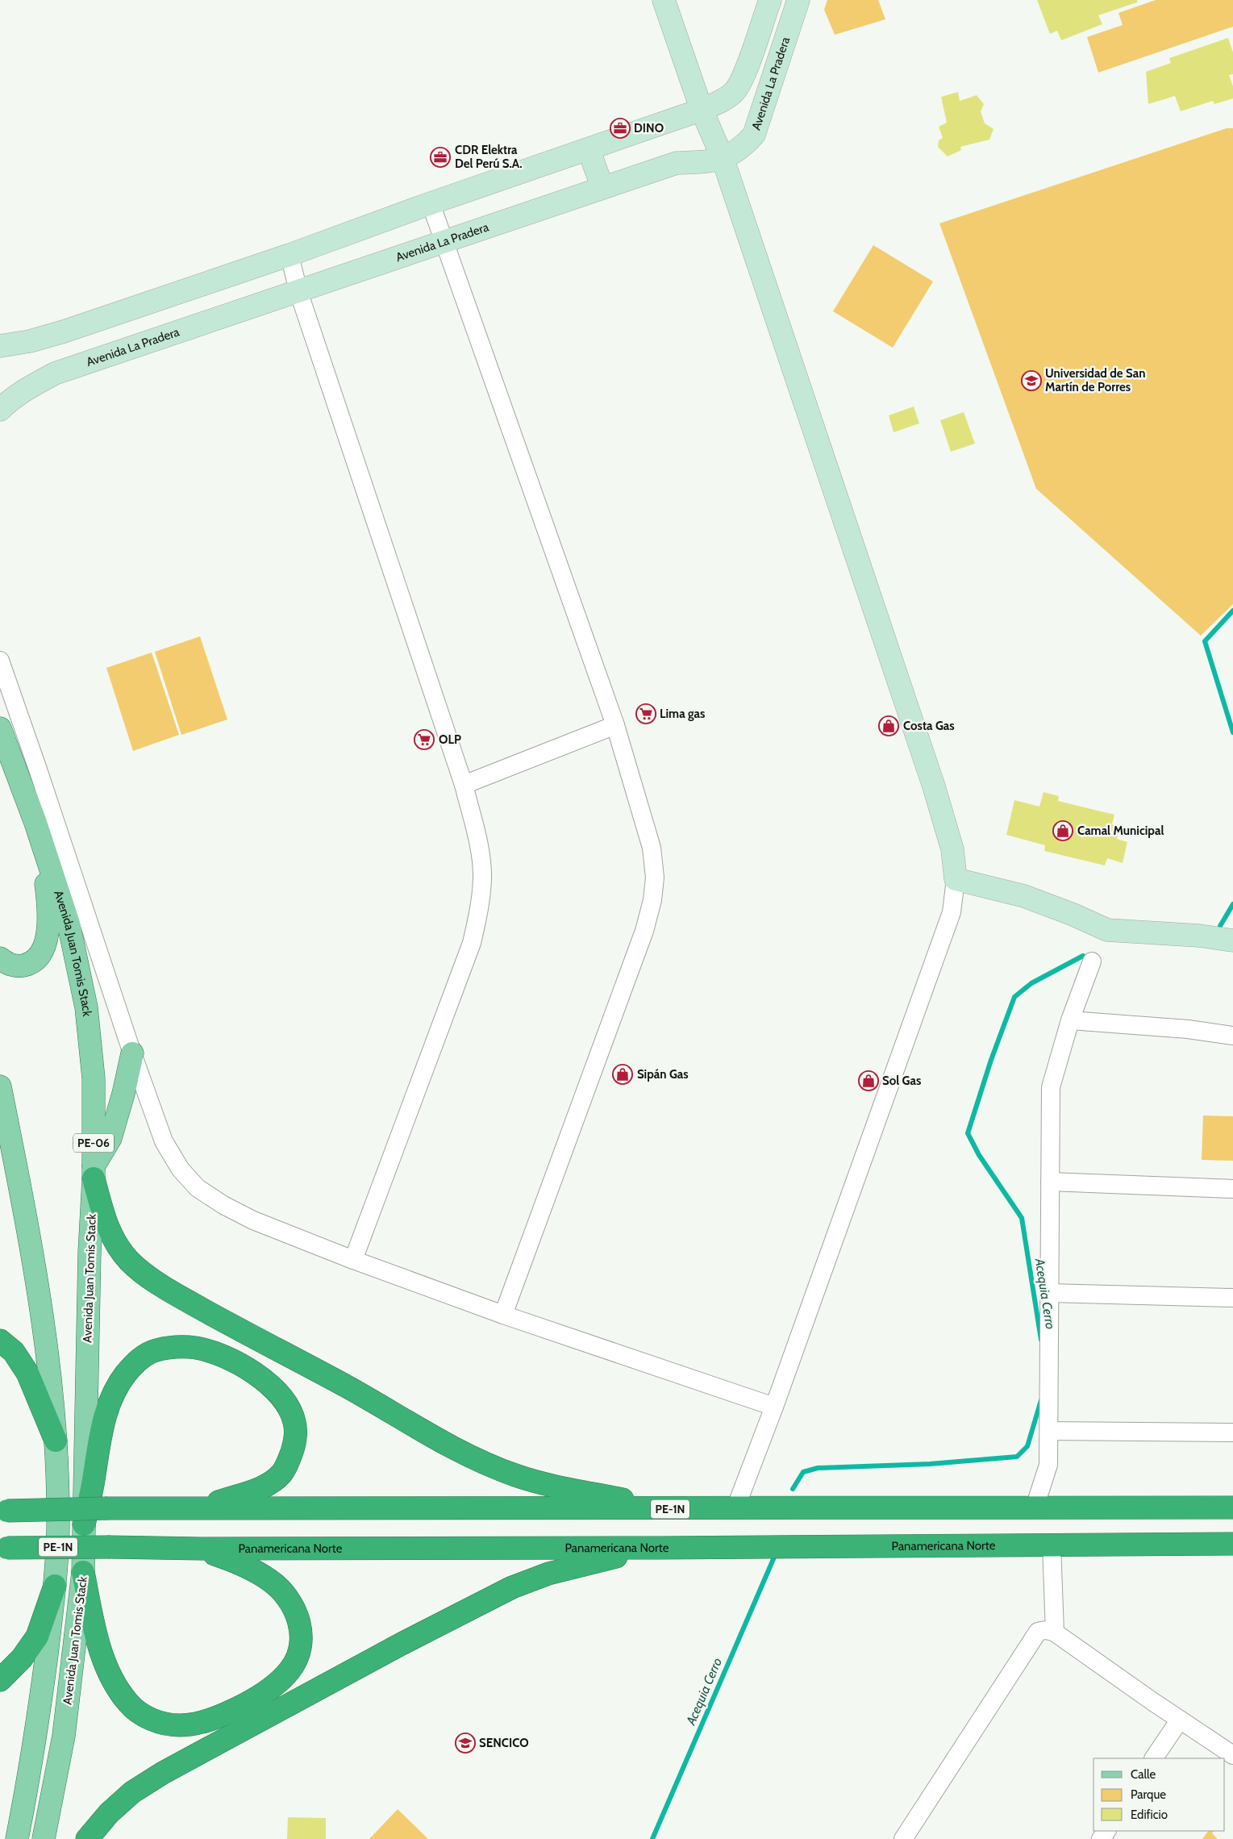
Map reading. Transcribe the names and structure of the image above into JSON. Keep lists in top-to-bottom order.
{
  "streets": {
    "highway": ["PE-1N", "Panamericana Norte"],
    "main road": ["Avenida Juan Tomis Stack", "PE-06"],
    "street": ["Avenida La Pradera"]
  },
  "water": ["Acequia Cerro"],
  "places": {
    "office": ["DINO", "CDR Elektra Del Perú S.A."],
    "school or university": ["Universidad de San Martín de Porres", "SENCICO"],
    "supermarket": ["Lima gas", "OLP"],
    "shop": [
      "Costa Gas",
      "Camal Municipal",
      "Sipán Gas",
      "Sol Gas"
    ]
  },
  "legend": ["Calle", "Parque", "Edificio"]
}
